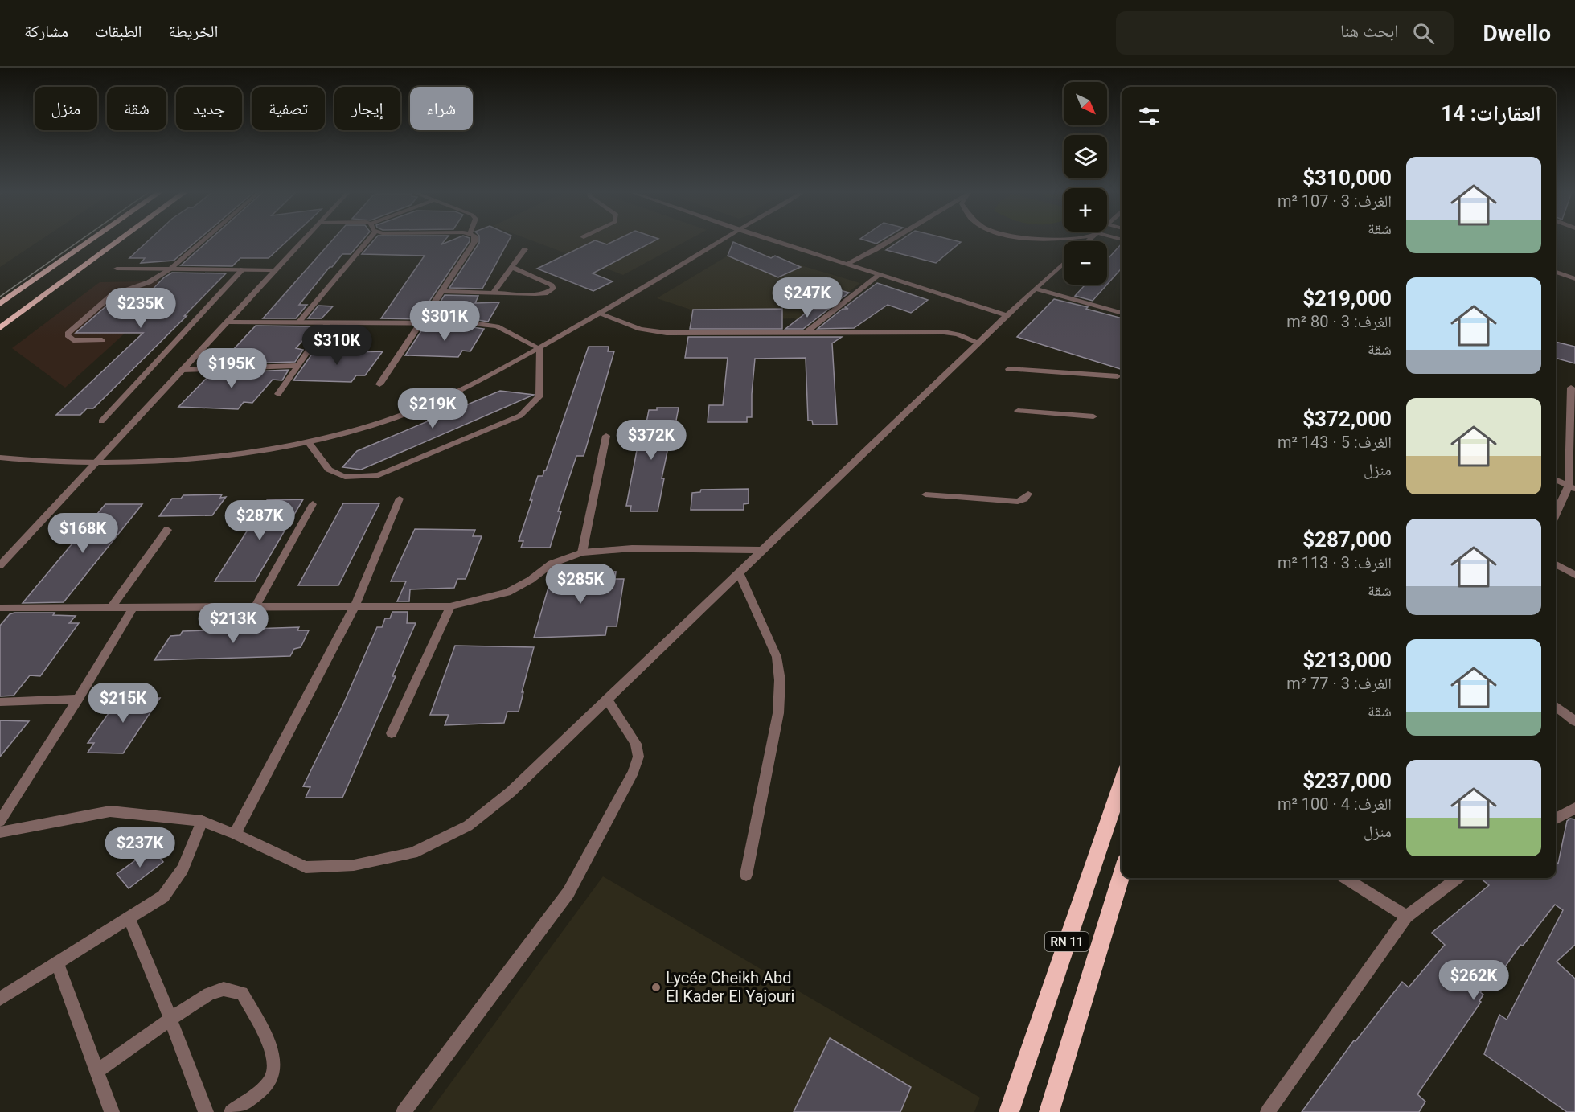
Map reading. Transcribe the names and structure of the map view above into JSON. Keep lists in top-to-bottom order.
{
  "streets": {
    "highway": ["RN 11"]
  },
  "places": ["Lycée Cheikh Abd El Kader El Yajouri"],
  "north": "bottom right",
  "page": {
    "header": "Dwello",
    "search": "ابحث هنا",
    "nav": ["الخريطة", "الطبقات", "مشاركة"],
    "map_buttons": ["+", "−"],
    "chip": [
      "شراء",
      "إيجار",
      "تصفية",
      "جديد",
      "شقة",
      "منزل"
    ],
    "heading": "العقارات: 14",
    "list": [
      {
        "name": "$310,000",
        "note": "الغرف: 3 · 107 m² · شقة"
      },
      {
        "name": "$219,000",
        "note": "الغرف: 3 · 80 m² · شقة"
      },
      {
        "name": "$372,000",
        "note": "الغرف: 5 · 143 m² · منزل"
      },
      {
        "name": "$287,000",
        "note": "الغرف: 3 · 113 m² · شقة"
      },
      {
        "name": "$213,000",
        "note": "الغرف: 3 · 77 m² · شقة"
      },
      {
        "name": "$237,000",
        "note": "الغرف: 4 · 100 m² · منزل"
      }
    ],
    "price": [
      "$247K",
      "$235K",
      "$301K",
      "$310K",
      "$195K",
      "$219K",
      "$372K",
      "$287K",
      "$168K",
      "$285K",
      "$213K",
      "$215K",
      "$237K",
      "$262K"
    ]
  }
}
